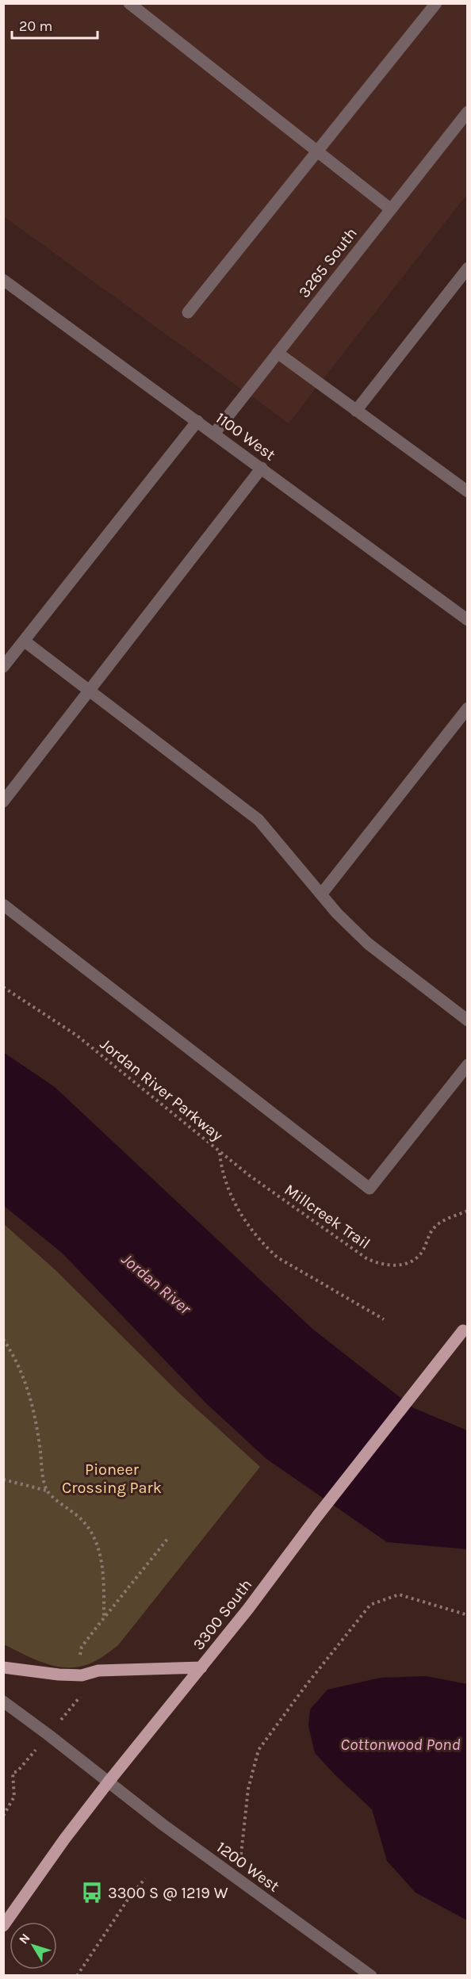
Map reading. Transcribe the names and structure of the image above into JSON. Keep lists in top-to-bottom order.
{
  "streets": {
    "main road": ["3300 South"],
    "street": ["3265 South", "1100 West", "1200 West"],
    "path": ["Jordan River Parkway", "Millcreek Trail"]
  },
  "crossings": [
    ["3265 South", "1100 West"],
    ["Jordan River Parkway", "Millcreek Trail"],
    ["3300 South", "1200 West"]
  ],
  "water": ["Jordan River", "Cottonwood Pond"],
  "parks": ["Pioneer Crossing Park"],
  "places": {
    "bus stop": ["3300 S @ 1219 W"]
  },
  "scale_bar": "20 m",
  "north": "top left"
}
